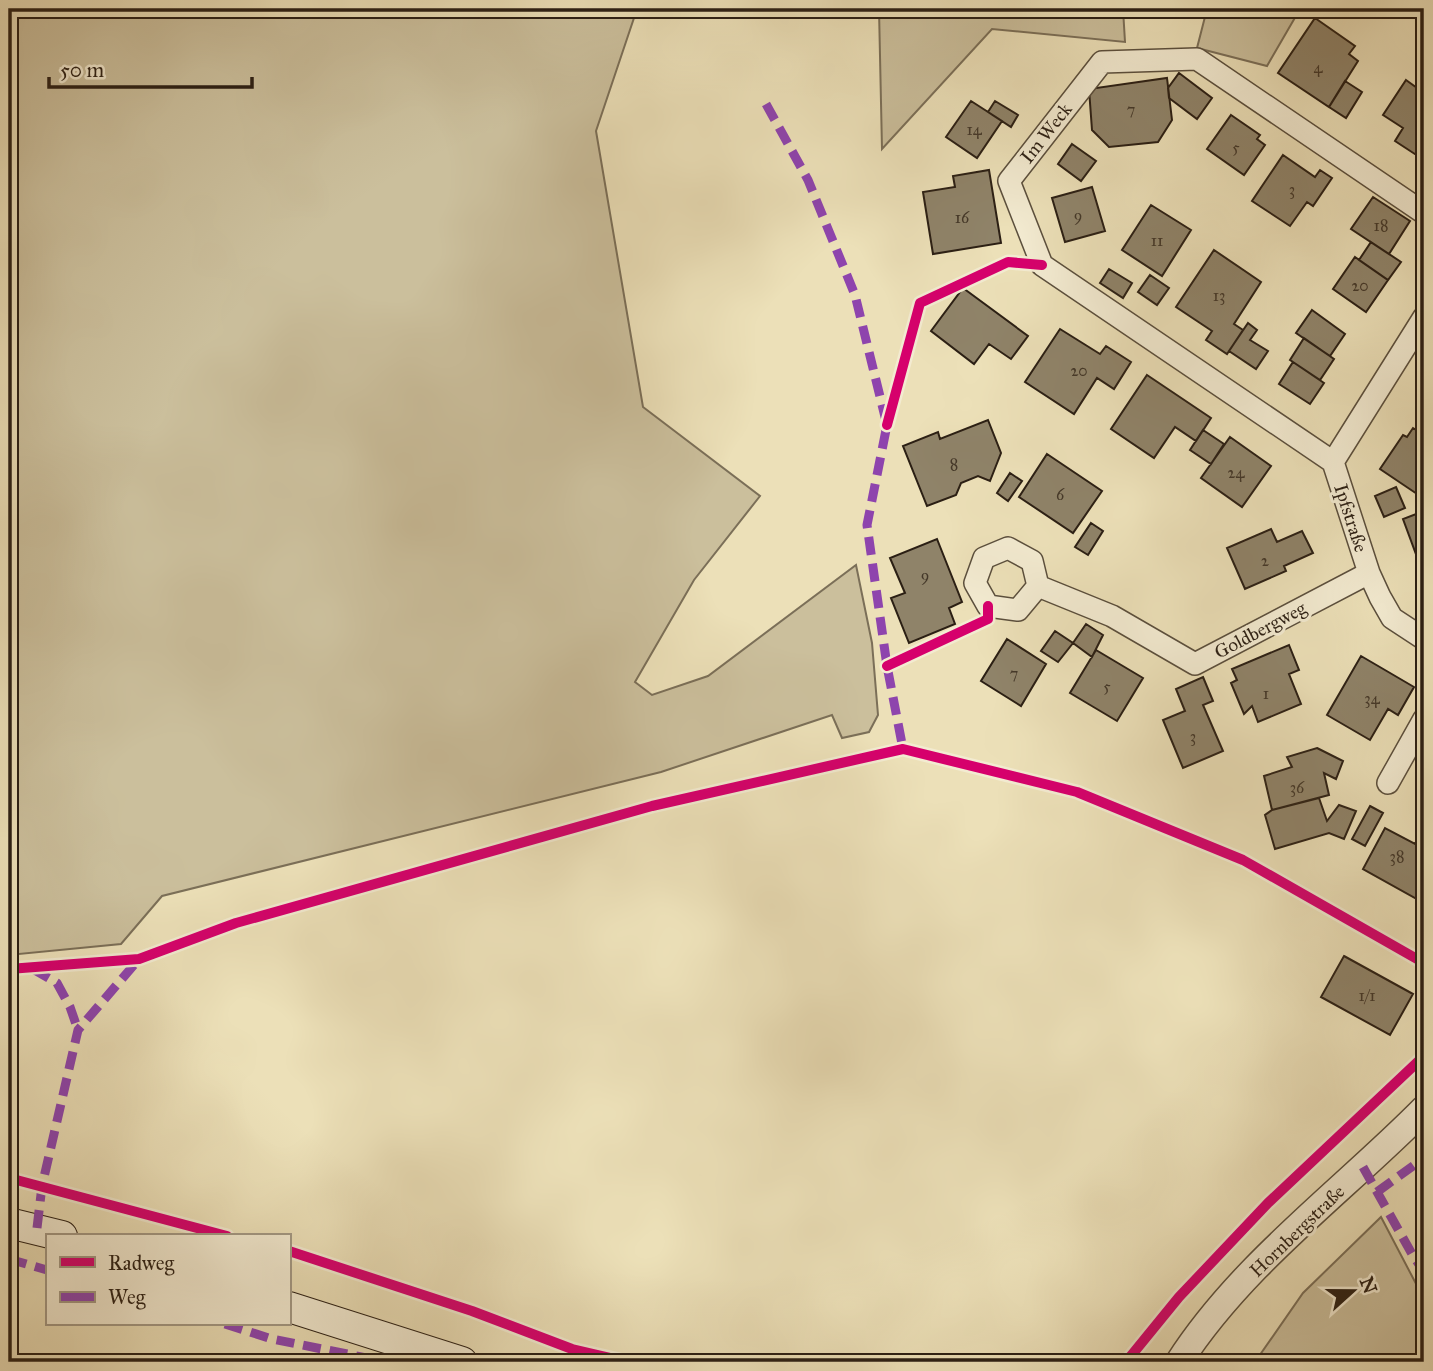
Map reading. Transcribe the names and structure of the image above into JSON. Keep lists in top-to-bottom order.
{
  "streets": {
    "street": [
      "Im Weck",
      "Ipfstraße",
      "Goldbergweg",
      "Hornbergstraße"
    ]
  },
  "crossings": [
    ["Im Weck", "Ipfstraße"],
    ["Ipfstraße", "Goldbergweg"]
  ],
  "house_numbers": [
    "4",
    "7",
    "14",
    "5",
    "3",
    "9",
    "16",
    "18",
    "11",
    "20",
    "13",
    "20",
    "8",
    "24",
    "6",
    "2",
    "9",
    "7",
    "5",
    "1",
    "34",
    "3",
    "36",
    "38",
    "1/1"
  ],
  "legend": ["Radweg", "Weg"],
  "scale_bar": "50 m",
  "north": "right"
}
